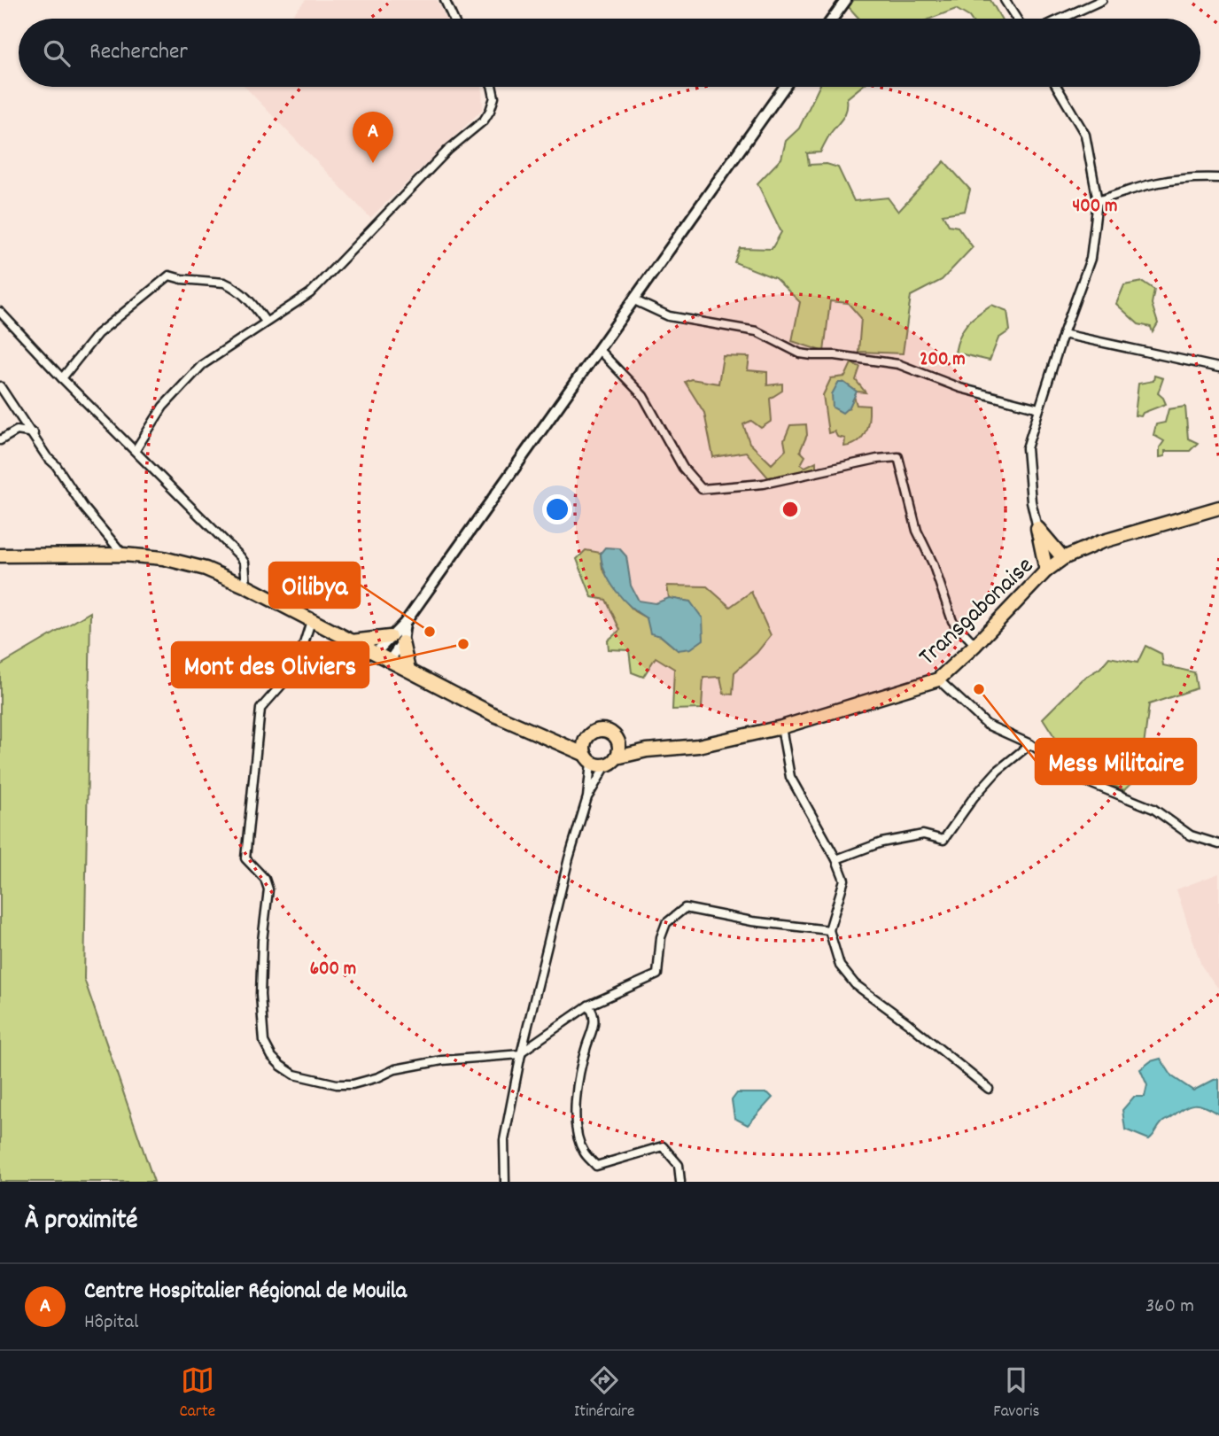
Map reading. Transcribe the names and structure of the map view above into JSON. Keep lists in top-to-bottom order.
{
  "streets": {
    "highway": ["Transgabonaise"]
  },
  "places": ["Oilibya", "Mont des Oliviers", "Mess Militaire"],
  "page": {
    "search": "Rechercher",
    "pins": "A",
    "heading": "À proximité",
    "list": [
      {
        "mark": "A",
        "name": "Centre Hospitalier Régional de Mouila",
        "note": "Hôpital",
        "value": "360 m"
      }
    ],
    "nav": ["Carte", "Itinéraire", "Favoris"]
  },
  "rings": ["400 m", "200 m", "600 m"]
}
